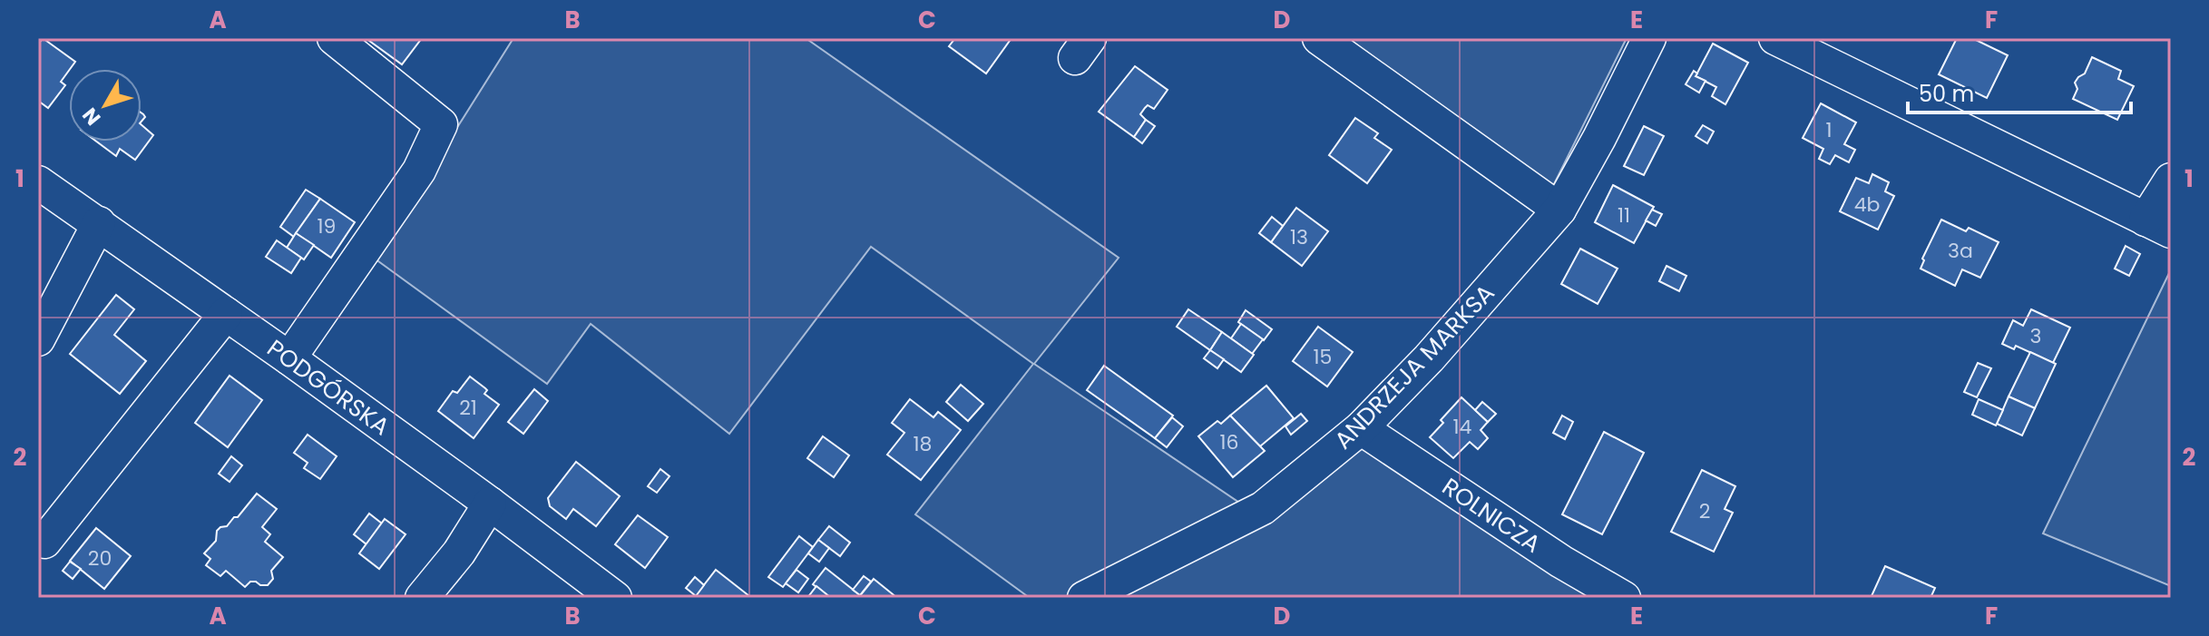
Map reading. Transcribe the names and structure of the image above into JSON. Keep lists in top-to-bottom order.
{
  "streets": {
    "street": ["ANDRZEJA MARKSA", "PODGÓRSKA", "ROLNICZA"]
  },
  "crossings": [
    ["ANDRZEJA MARKSA", "ROLNICZA"]
  ],
  "house_numbers": [
    "1",
    "4b",
    "11",
    "19",
    "13",
    "3a",
    "3",
    "15",
    "21",
    "14",
    "16",
    "18",
    "2",
    "20"
  ],
  "scale_bar": "50 m",
  "north": "bottom left",
  "grid": {
    "columns": [
      "A",
      "B",
      "C",
      "D",
      "E",
      "F"
    ],
    "rows": ["1", "2"]
  }
}
